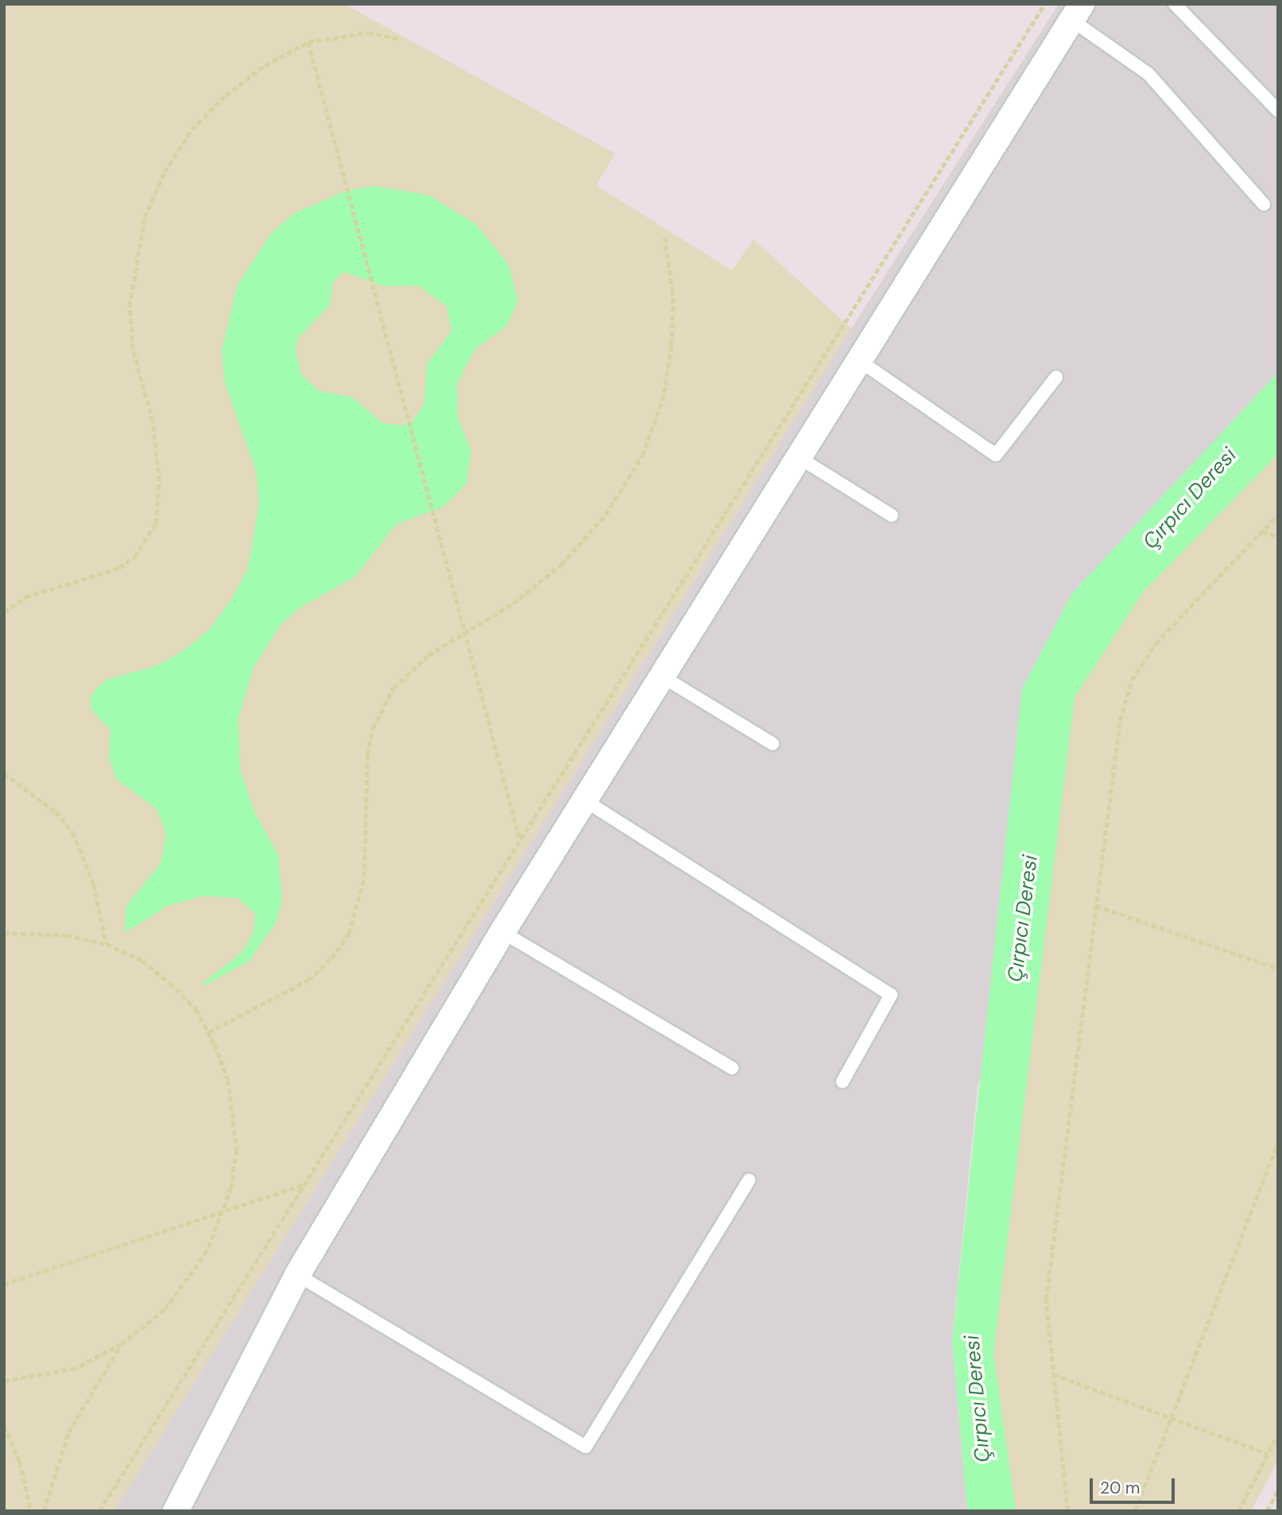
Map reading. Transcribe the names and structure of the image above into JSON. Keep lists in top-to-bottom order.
{
  "water": ["Çırpıcı Deresi"],
  "scale_bar": "20 m"
}
